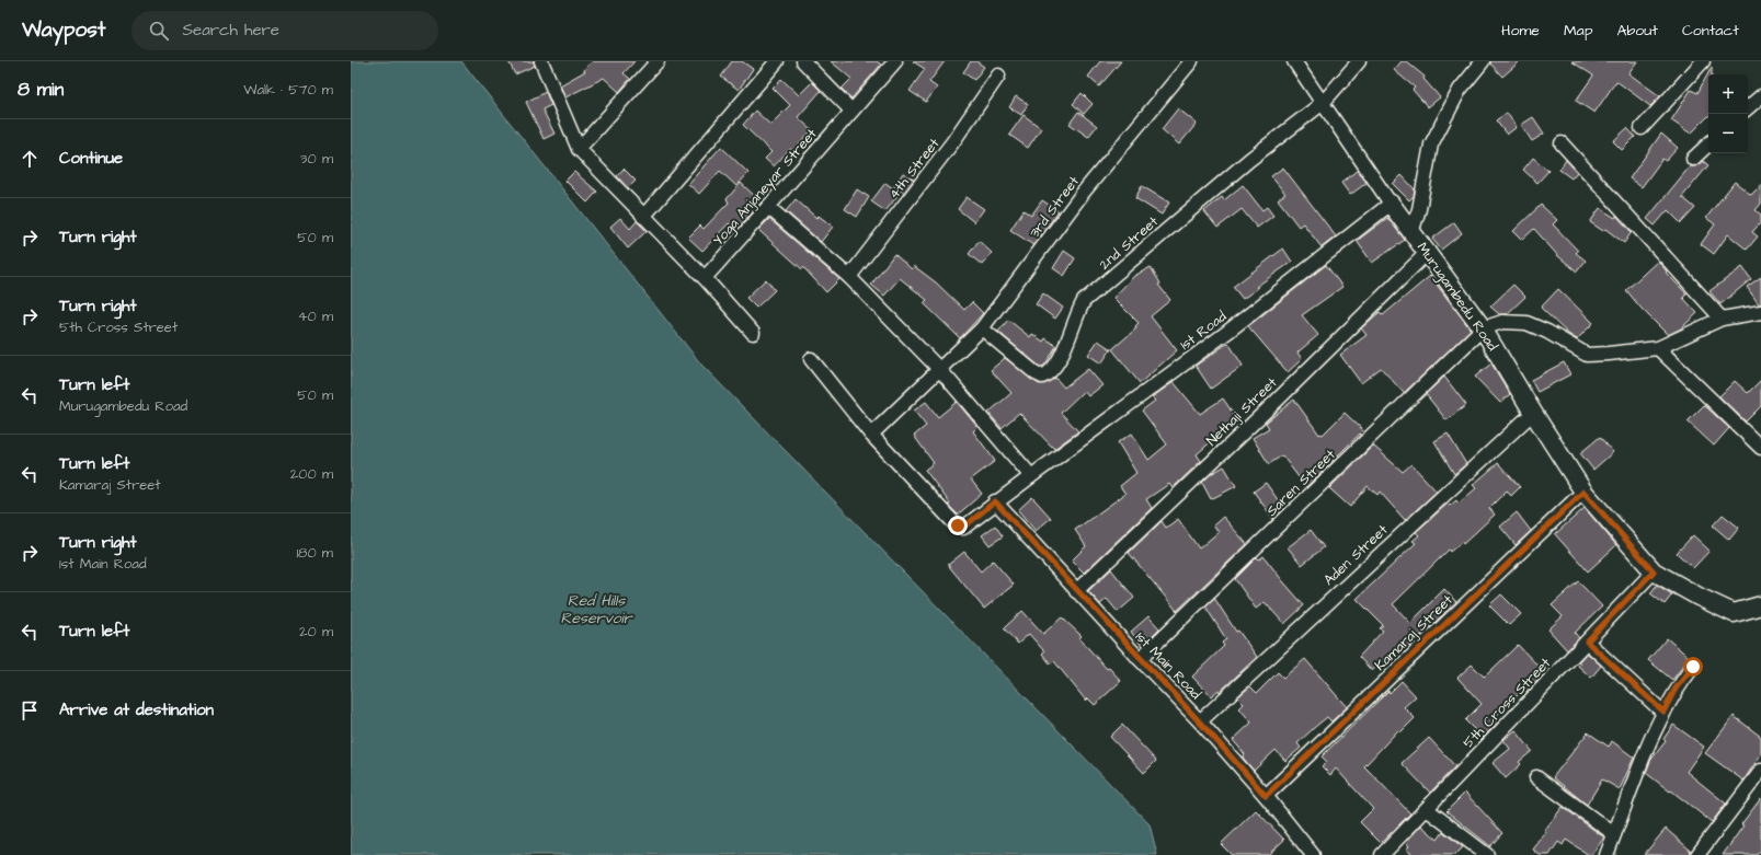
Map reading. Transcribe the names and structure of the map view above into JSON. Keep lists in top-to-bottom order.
{
  "streets": {
    "street": [
      "4th Street",
      "Yoga Anjaneyar Street",
      "3rd Street",
      "2nd Street",
      "Murugambedu Road",
      "1st Road",
      "Nethaji Street",
      "Saren Street",
      "Aden Street",
      "Kamaraj Street",
      "1st Main Road",
      "5th Cross Street"
    ]
  },
  "crossings": [
    ["3rd Street", "2nd Street"],
    ["3rd Street", "1st Road"],
    ["2nd Street", "Murugambedu Road"],
    ["Murugambedu Road", "1st Road"],
    ["Murugambedu Road", "Nethaji Street"],
    ["Murugambedu Road", "Saren Street"],
    ["Murugambedu Road", "Aden Street"],
    ["Murugambedu Road", "Kamaraj Street"],
    ["Murugambedu Road", "5th Cross Street"],
    ["1st Road", "1st Main Road"],
    ["Nethaji Street", "1st Main Road"],
    ["Saren Street", "1st Main Road"],
    ["Aden Street", "1st Main Road"],
    ["Kamaraj Street", "1st Main Road"]
  ],
  "water": ["Red Hills Reservoir"],
  "page": {
    "header": "Waypost",
    "search": "Search here",
    "nav": [
      "Home",
      "Map",
      "About",
      "Contact"
    ],
    "heading": ["8 min", "Walk · 570 m"],
    "map_buttons": ["+", "−"],
    "list": [
      ["Continue", "30 m"],
      ["Turn right", "50 m"],
      ["Turn right", "5th Cross Street", "40 m"],
      ["Turn left", "Murugambedu Road", "50 m"],
      ["Turn left", "Kamaraj Street", "200 m"],
      ["Turn right", "1st Main Road", "180 m"],
      ["Turn left", "20 m"],
      "Arrive at destination"
    ]
  }
}
